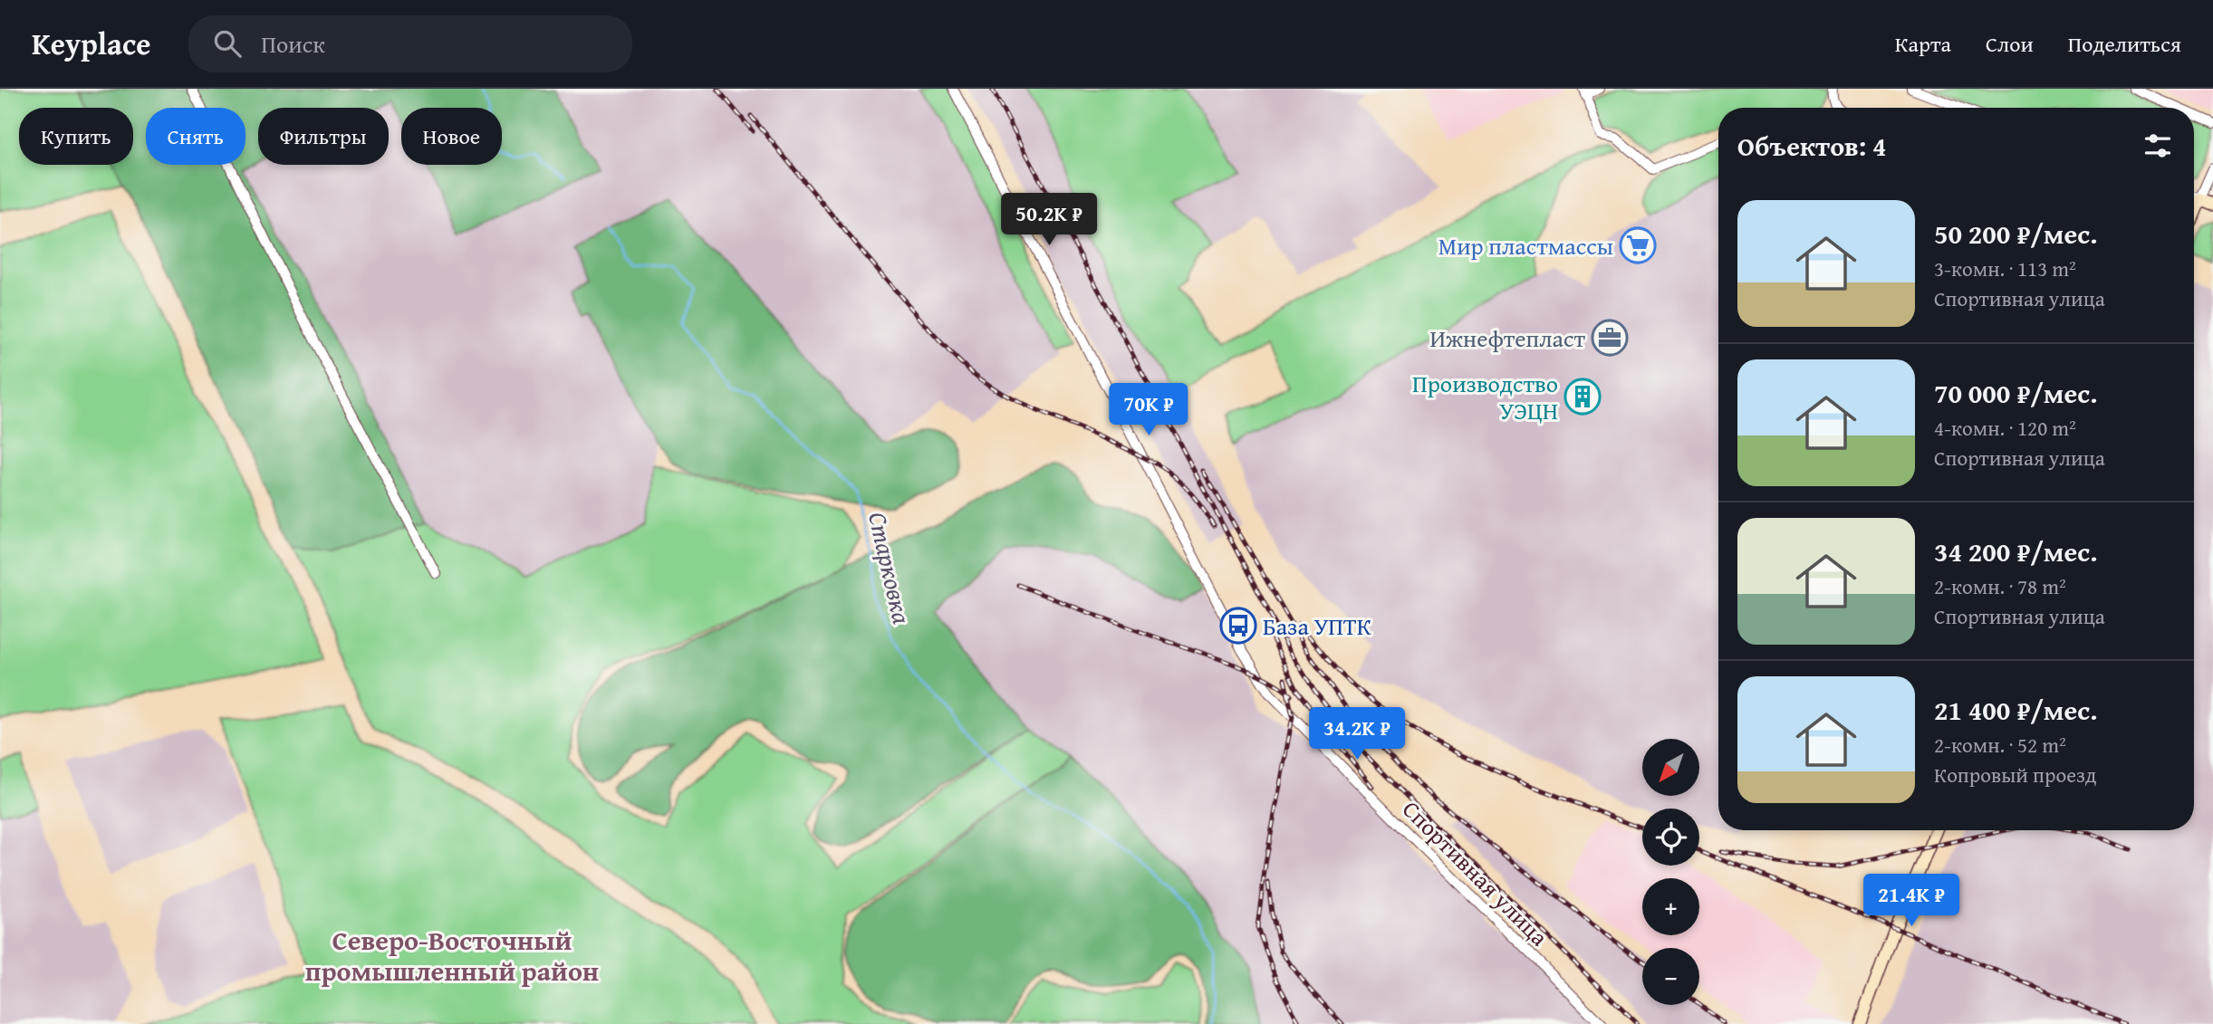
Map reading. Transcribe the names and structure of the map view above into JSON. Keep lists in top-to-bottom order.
{
  "streets": {
    "street": ["Спортивная улица"]
  },
  "districts": ["Северо-Восточный промышленный район"],
  "water": ["Старковка"],
  "places": {
    "supermarket": ["Мир пластмассы"],
    "office": ["Ижнефтепласт"],
    "building": ["Производство УЭЦН"],
    "bus stop": ["База УПТК"]
  },
  "north": "bottom left",
  "page": {
    "header": "Keyplace",
    "search": "Поиск",
    "nav": ["Карта", "Слои", "Поделиться"],
    "chip": [
      "Купить",
      "Снять",
      "Фильтры",
      "Новое"
    ],
    "heading": "Объектов: 4",
    "list": [
      {
        "name": "50 200 ₽/мес.",
        "note": "3-комн. · 113 m² · Спортивная улица"
      },
      {
        "name": "70 000 ₽/мес.",
        "note": "4-комн. · 120 m² · Спортивная улица"
      },
      {
        "name": "34 200 ₽/мес.",
        "note": "2-комн. · 78 m² · Спортивная улица"
      },
      {
        "name": "21 400 ₽/мес.",
        "note": "2-комн. · 52 m² · Копровый проезд"
      }
    ],
    "price": [
      "50.2K ₽",
      "70K ₽",
      "34.2K ₽",
      "21.4K ₽"
    ],
    "map_buttons": ["+", "−"]
  }
}
